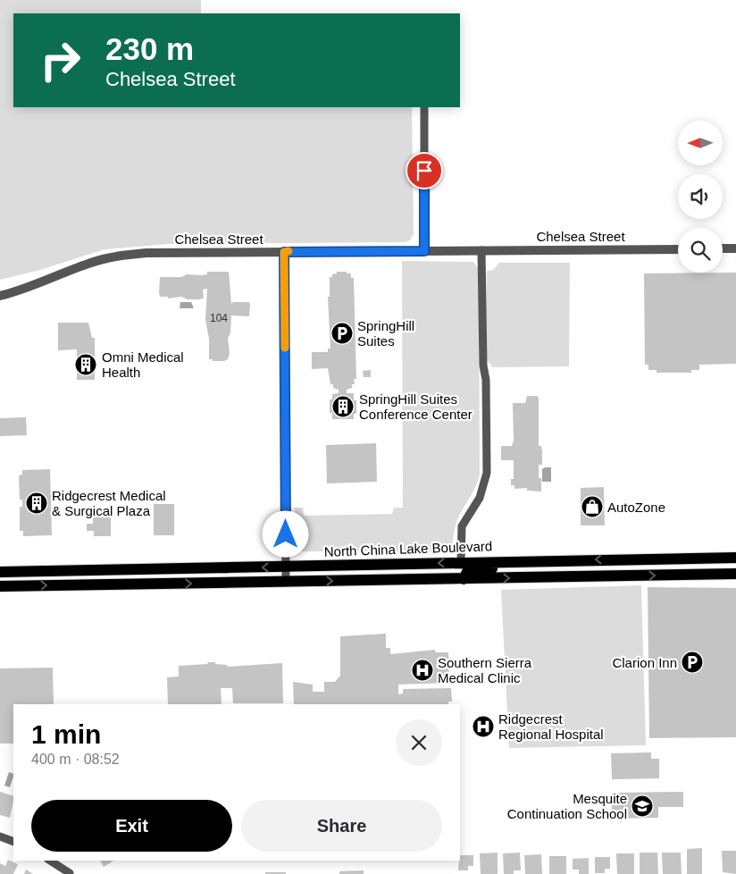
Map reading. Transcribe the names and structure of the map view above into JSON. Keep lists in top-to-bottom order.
{
  "streets": {
    "main road": ["North China Lake Boulevard"],
    "street": ["Chelsea Street"]
  },
  "places": {
    "parking": ["SpringHill Suites", "Clarion Inn"],
    "building": ["Omni Medical Health", "SpringHill Suites Conference Center", "Ridgecrest Medical & Surgical Plaza"],
    "shop": ["AutoZone"],
    "hospital": ["Southern Sierra Medical Clinic", "Ridgecrest Regional Hospital"],
    "school or university": ["Mesquite Continuation School"]
  },
  "house_numbers": ["104"],
  "north": "left",
  "page": {
    "turn": ["230 m", "Chelsea Street"],
    "heading": ["1 min", "400 m · 08:52"],
    "buttons": ["Exit", "Share"]
  }
}
